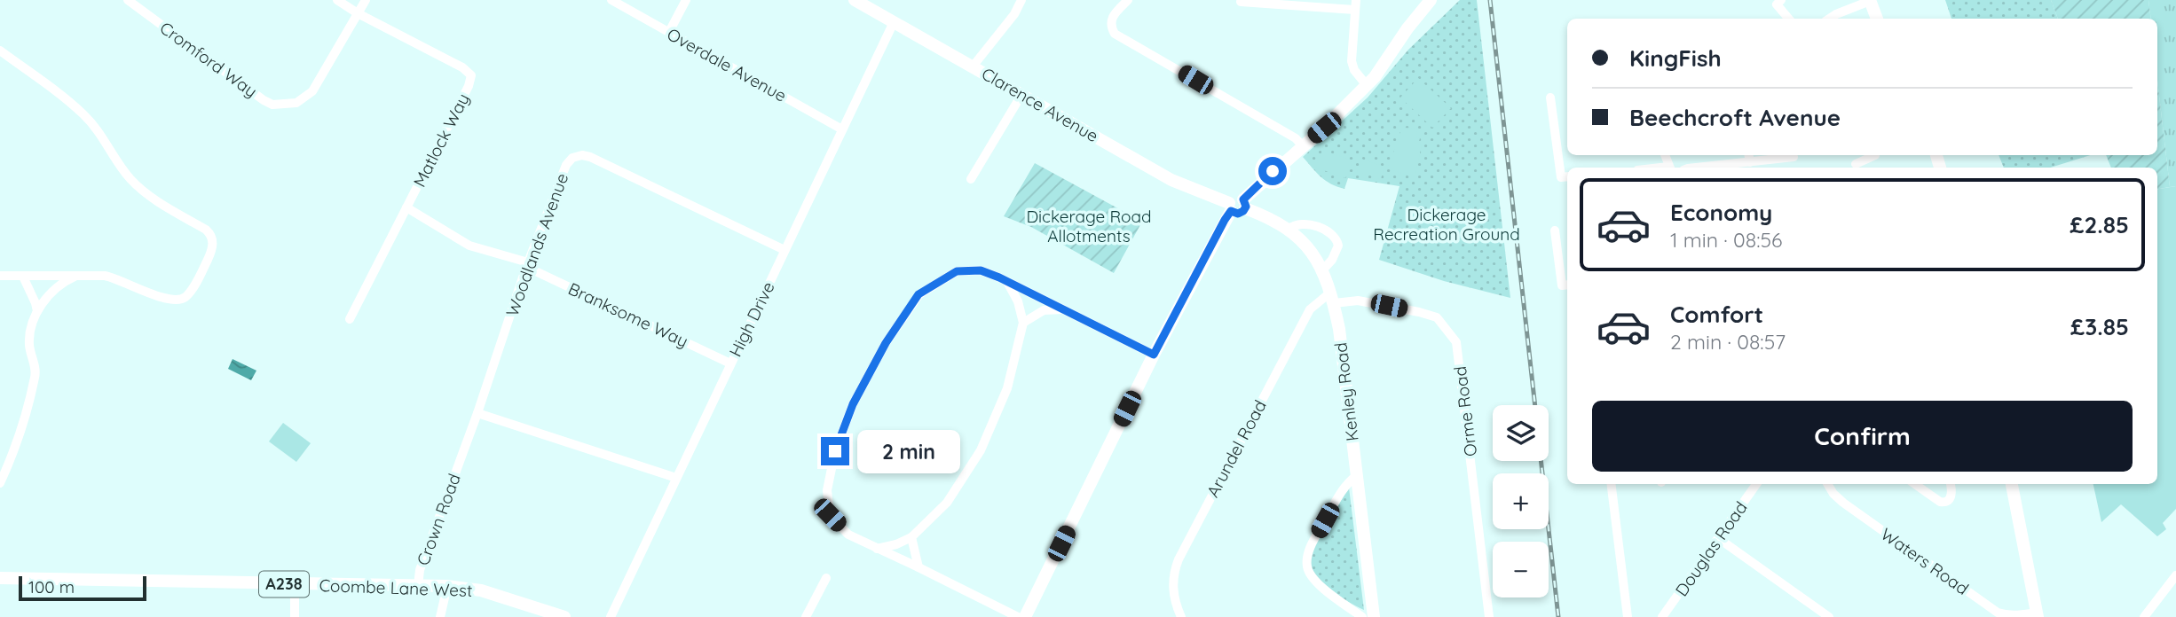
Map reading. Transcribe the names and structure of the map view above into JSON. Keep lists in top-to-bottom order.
{
  "streets": {
    "street": [
      "Cromford Way",
      "Overdale Avenue",
      "Clarence Avenue",
      "Matlock Way",
      "Woodlands Avenue",
      "Branksome Way",
      "High Drive",
      "Kenley Road",
      "Orme Road",
      "Arundel Road",
      "Crown Road",
      "Douglas Road",
      "Waters Road",
      "A238",
      "Coombe Lane West"
    ]
  },
  "crossings": [
    ["Cromford Way", "Matlock Way"],
    ["Overdale Avenue", "High Drive"],
    ["Clarence Avenue", "High Drive"],
    ["Matlock Way", "Branksome Way"],
    ["Woodlands Avenue", "Branksome Way"],
    ["Woodlands Avenue", "High Drive"],
    ["Woodlands Avenue", "Crown Road"],
    ["Branksome Way", "High Drive"],
    ["Kenley Road", "Orme Road"],
    ["Kenley Road", "Arundel Road"],
    ["Orme Road", "Arundel Road"],
    ["Crown Road", "Coombe Lane West"]
  ],
  "parks": ["Dickerage Recreation Ground", "Dickerage Road Allotments"],
  "scale_bar": "100 m",
  "page": {
    "banner": ["KingFish", "Beechcroft Avenue"],
    "list": [
      {
        "name": "Economy",
        "note": "1 min · 08:56",
        "value": "£2.85"
      },
      {
        "name": "Comfort",
        "note": "2 min · 08:57",
        "value": "£3.85"
      }
    ],
    "buttons": "Confirm",
    "map_buttons": ["+", "−"],
    "bubble": "2 min",
    "scale": "100 m"
  }
}
